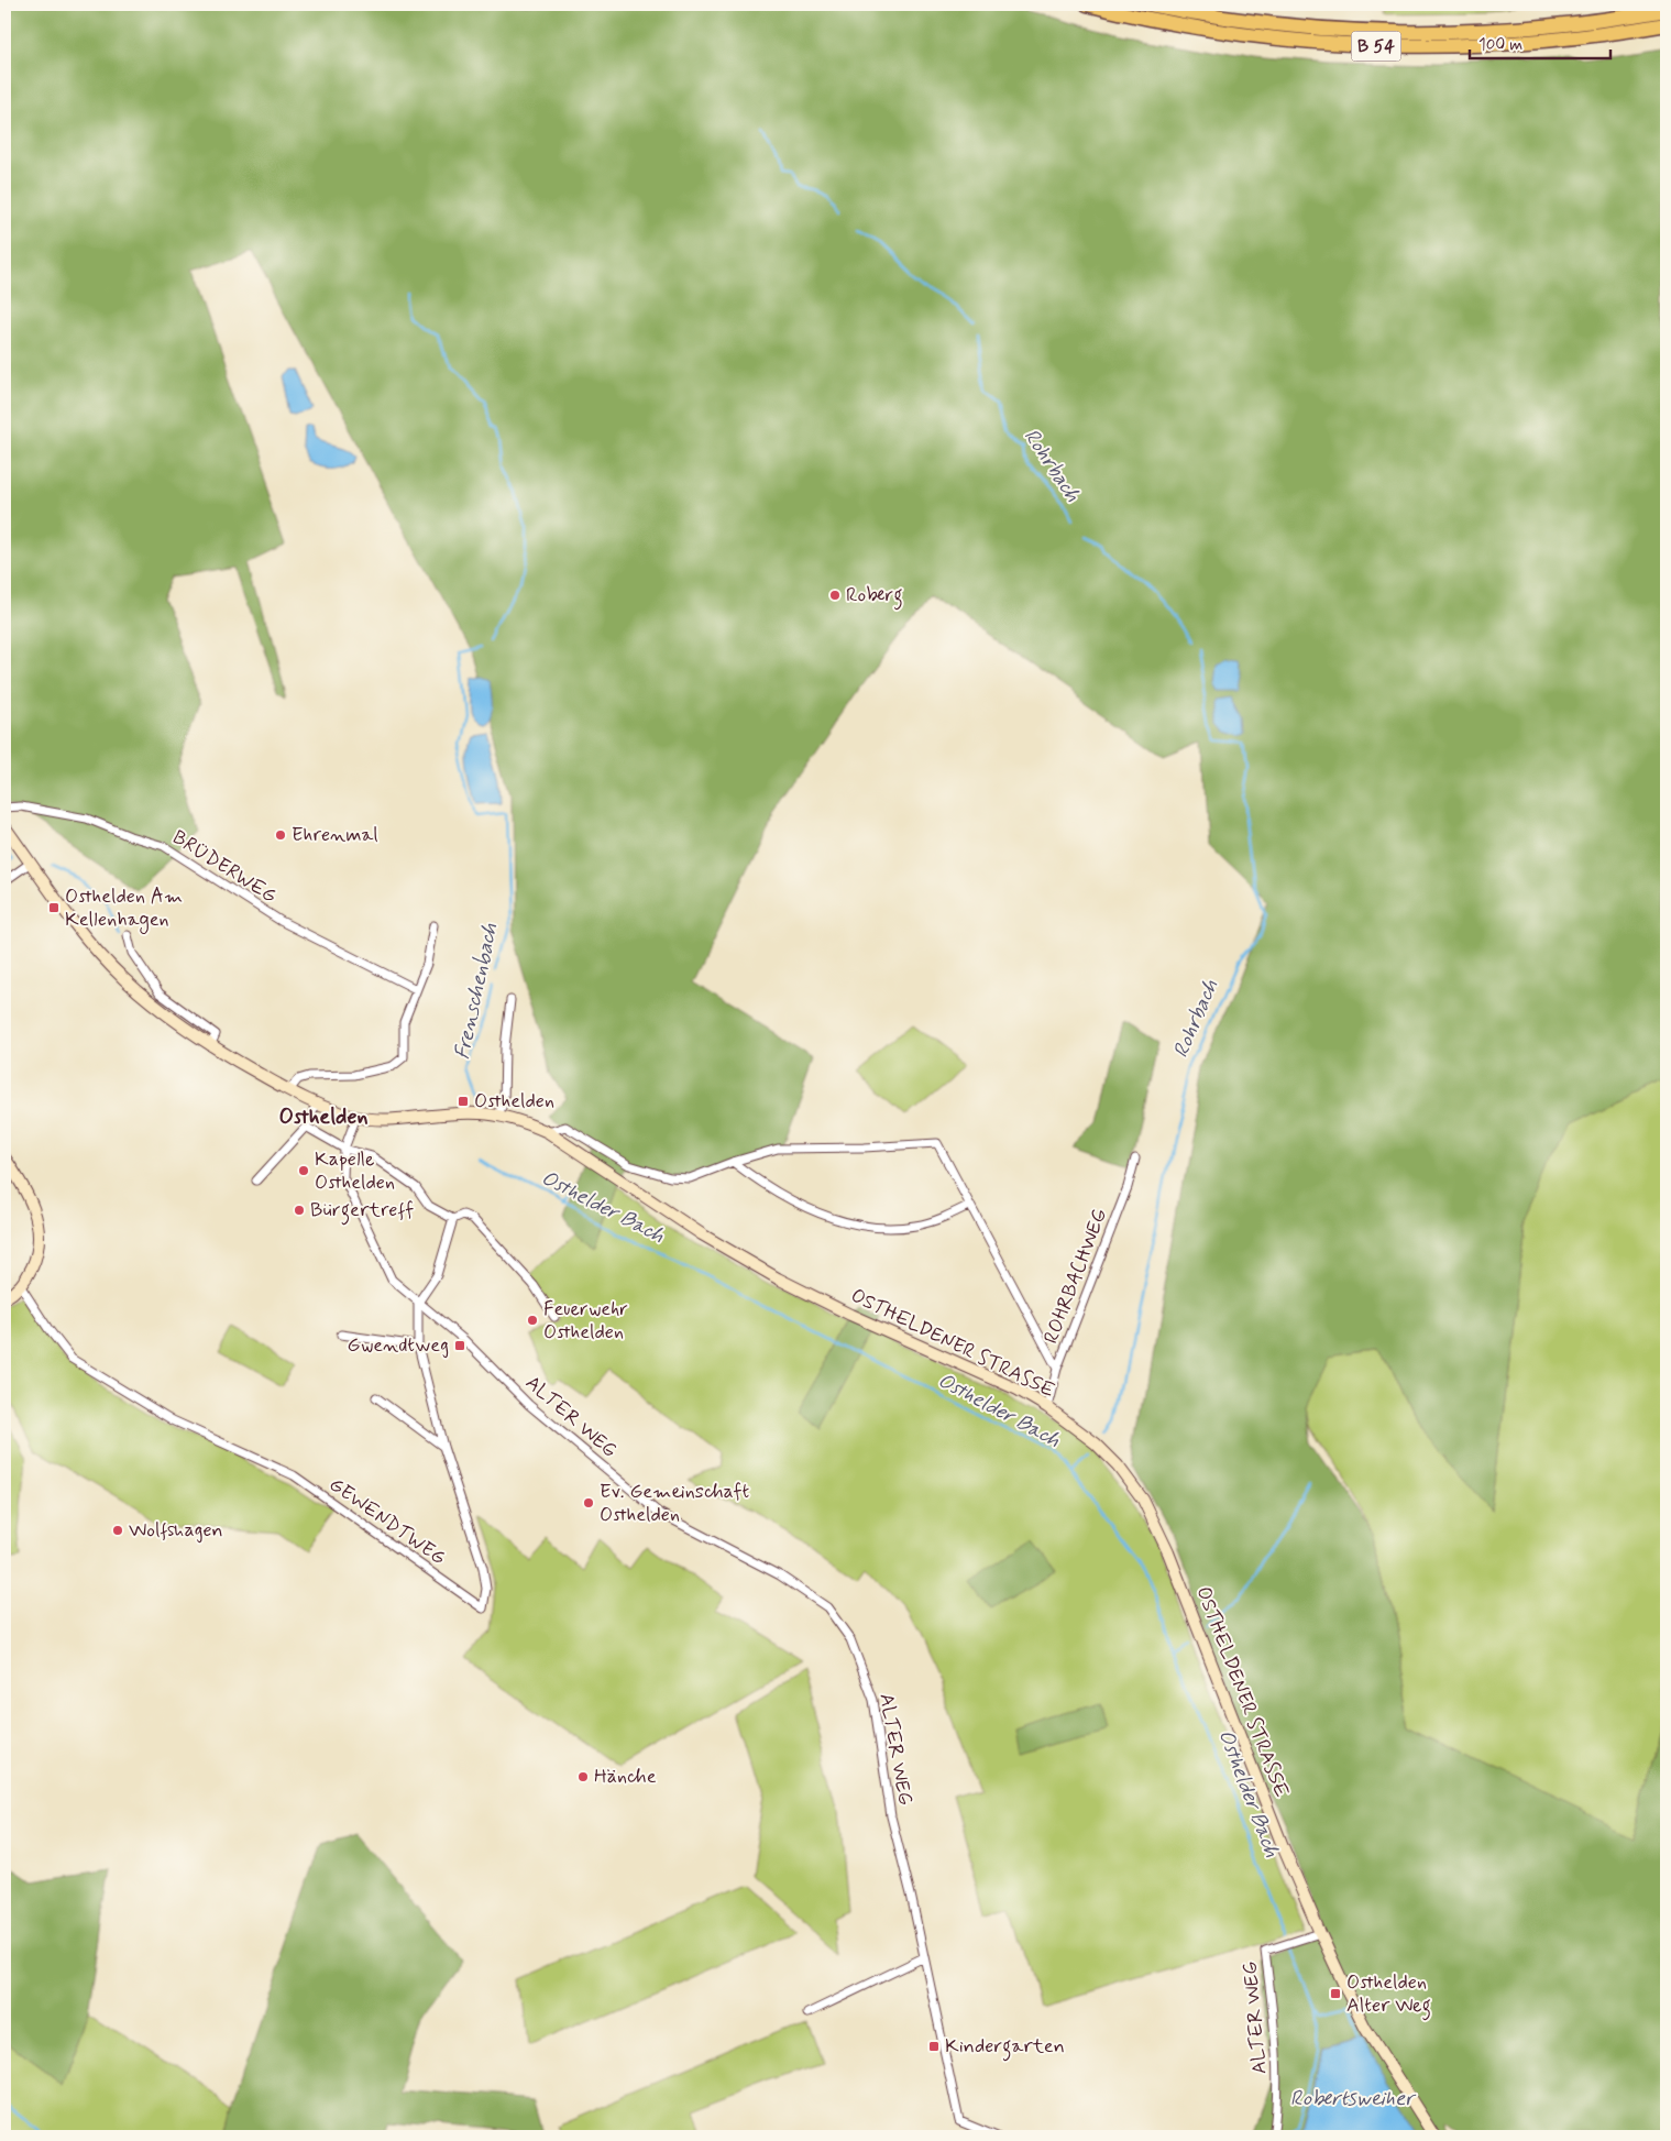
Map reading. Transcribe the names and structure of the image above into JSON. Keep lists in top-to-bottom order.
{
  "streets": {
    "highway": ["B 54"],
    "main road": ["OSTHELDENER STRASSE"],
    "street": [
      "BRÜDERWEG",
      "ROHRBACHWEG",
      "ALTER WEG",
      "GEWENDTWEG"
    ]
  },
  "crossings": [
    ["ROHRBACHWEG", "OSTHELDENER STRASSE"],
    ["OSTHELDENER STRASSE", "ALTER WEG"],
    ["ALTER WEG", "GEWENDTWEG"]
  ],
  "districts": ["Osthelden"],
  "water": [
    "Rohrbach",
    "Frenschenbach",
    "Osthelder Bach",
    "Robertsweiher"
  ],
  "places": {
    "other": [
      "Roberg",
      "Ehrenmal",
      "Kapelle Osthelden",
      "Bürgertreff",
      "Feuerwehr Osthelden",
      "Ev. Gemeinschaft Osthelden",
      "Wolfshagen",
      "Hänche"
    ],
    "transit": [
      "Osthelden Am Kellenhagen",
      "Osthelden",
      "Gwendtweg",
      "Osthelden Alter Weg",
      "Kindergarten"
    ]
  },
  "scale_bar": "100 m"
}
